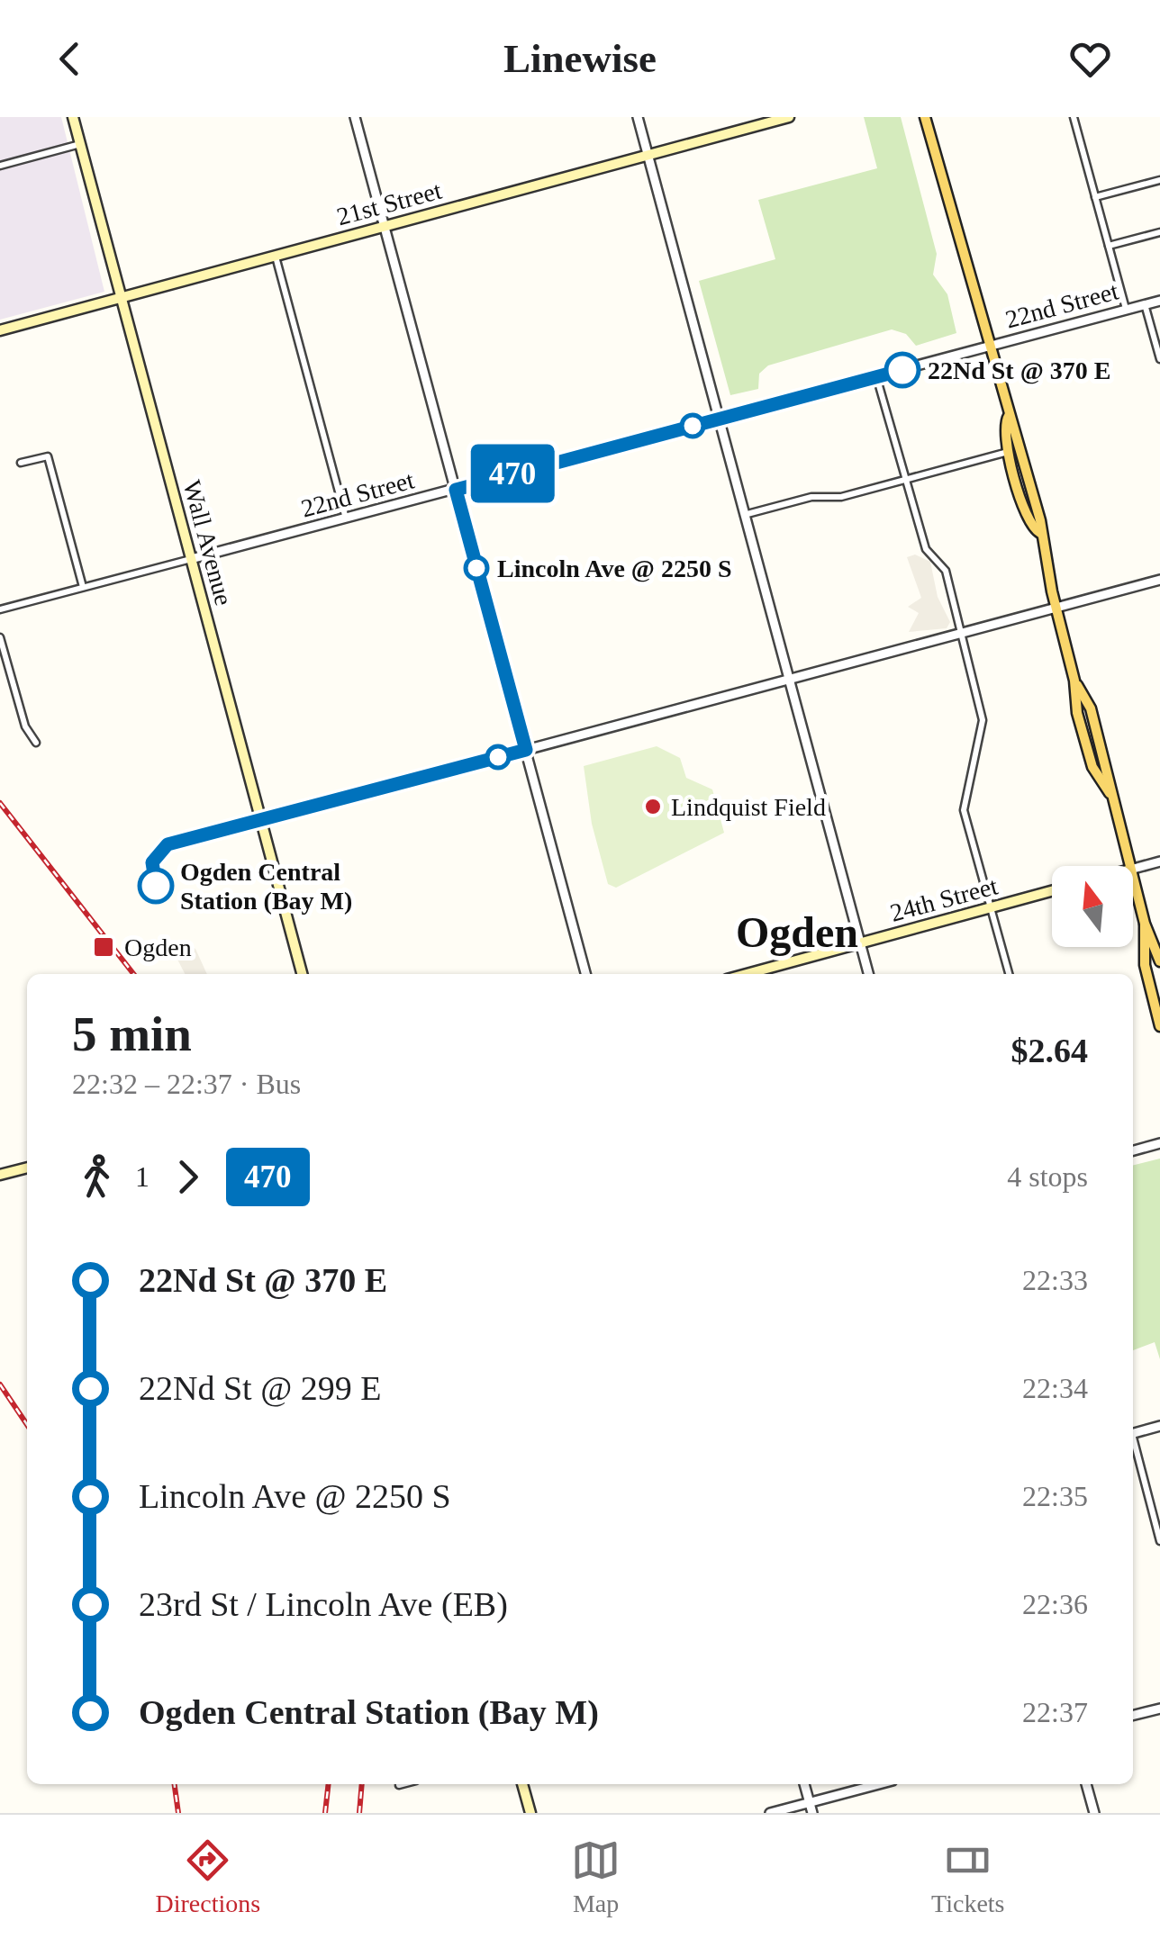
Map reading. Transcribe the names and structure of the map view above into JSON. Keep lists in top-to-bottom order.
{
  "streets": {
    "main road": ["21st Street", "Wall Avenue", "24th Street"],
    "street": ["22nd Street"]
  },
  "crossings": [
    ["21st Street", "Wall Avenue"],
    ["22nd Street", "Wall Avenue"]
  ],
  "districts": ["Ogden"],
  "places": {
    "other": [
      "22Nd St @ 370 E",
      "Lincoln Ave @ 2250 S",
      "Lindquist Field",
      "Ogden Central Station (Bay M)"
    ],
    "transit": ["Ogden"]
  },
  "lines": ["bus line 470"],
  "north": "top",
  "page": {
    "header": "Linewise",
    "on_map": "470",
    "heading": ["5 min", "22:32 – 22:37 · Bus", "$2.64"],
    "legs": ["1", "470", "4 stops"],
    "list": [
      {
        "name": "22Nd St @ 370 E",
        "value": "22:33"
      },
      {
        "name": "22Nd St @ 299 E",
        "value": "22:34"
      },
      {
        "name": "Lincoln Ave @ 2250 S",
        "value": "22:35"
      },
      {
        "name": "23rd St / Lincoln Ave (EB)",
        "value": "22:36"
      },
      {
        "name": "Ogden Central Station (Bay M)",
        "value": "22:37"
      }
    ],
    "tabs": ["Directions", "Map", "Tickets"]
  }
}
